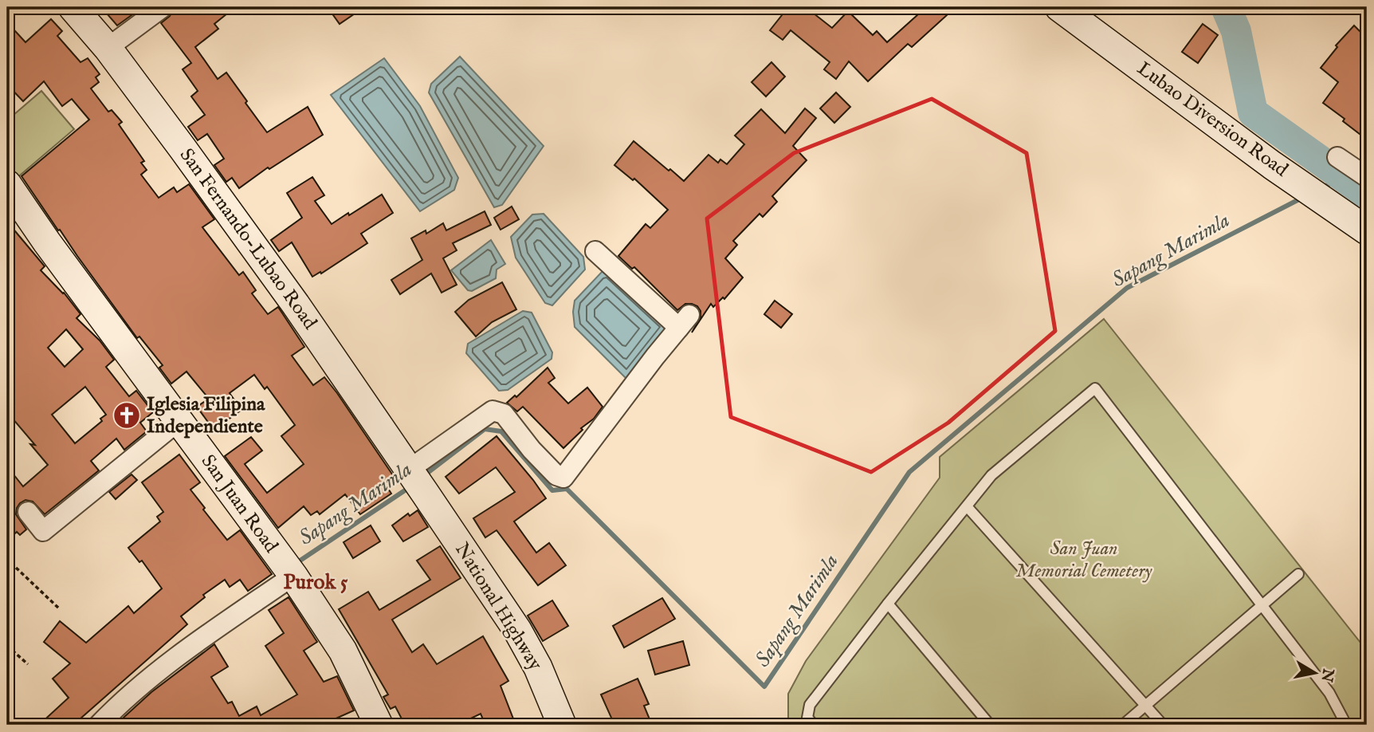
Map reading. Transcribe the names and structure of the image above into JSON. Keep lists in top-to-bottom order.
{
  "streets": {
    "street": [
      "Lubao Diversion Road",
      "San Fernando-Lubao Road",
      "San Juan Road",
      "National Highway"
    ]
  },
  "crossings": [
    ["San Fernando-Lubao Road", "National Highway"]
  ],
  "districts": ["Purok 5"],
  "water": ["Sapang Marimla"],
  "parks": ["San Juan Memorial Cemetery"],
  "places": {
    "church": ["Iglesia Filipina Independiente"]
  },
  "north": "right"
}
